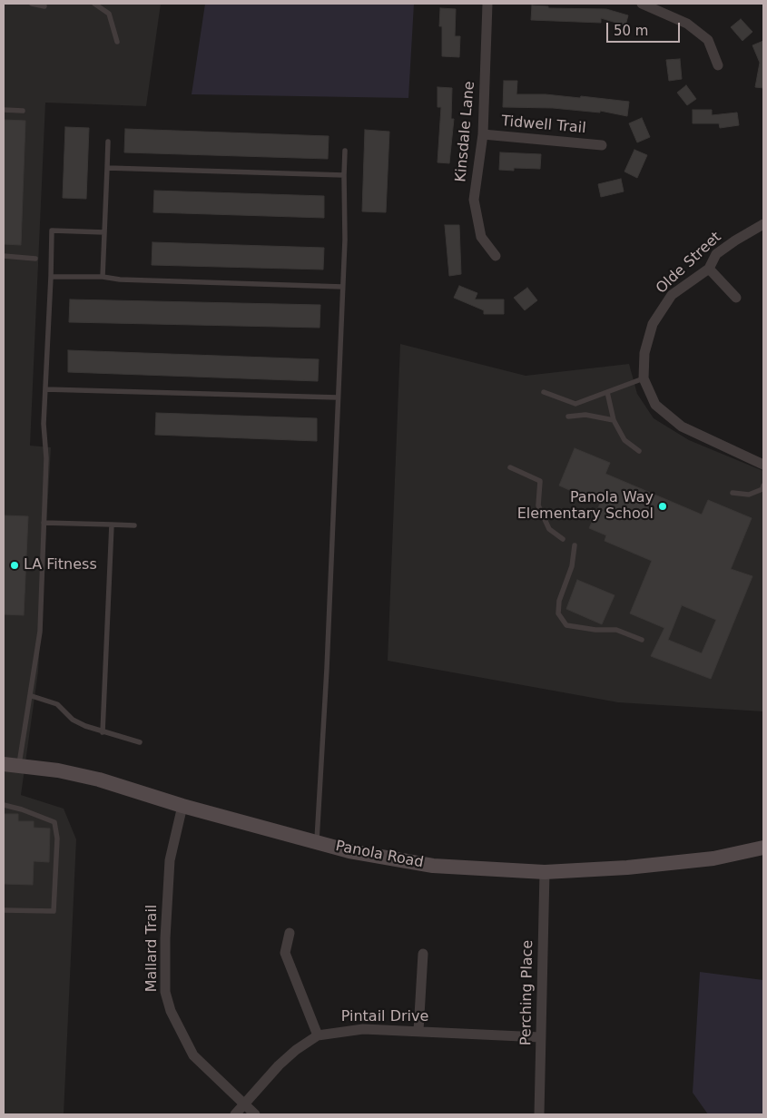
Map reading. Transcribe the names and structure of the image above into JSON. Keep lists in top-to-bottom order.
{
  "streets": {
    "main road": ["Panola Road"],
    "street": [
      "Tidwell Trail",
      "Kinsdale Lane",
      "Olde Street",
      "Mallard Trail",
      "Perching Place",
      "Pintail Drive"
    ]
  },
  "crossings": [
    ["Tidwell Trail", "Kinsdale Lane"],
    ["Panola Road", "Mallard Trail"],
    ["Panola Road", "Perching Place"],
    ["Mallard Trail", "Pintail Drive"],
    ["Perching Place", "Pintail Drive"]
  ],
  "places": ["Panola Way Elementary School", "LA Fitness"],
  "scale_bar": "50 m"
}
